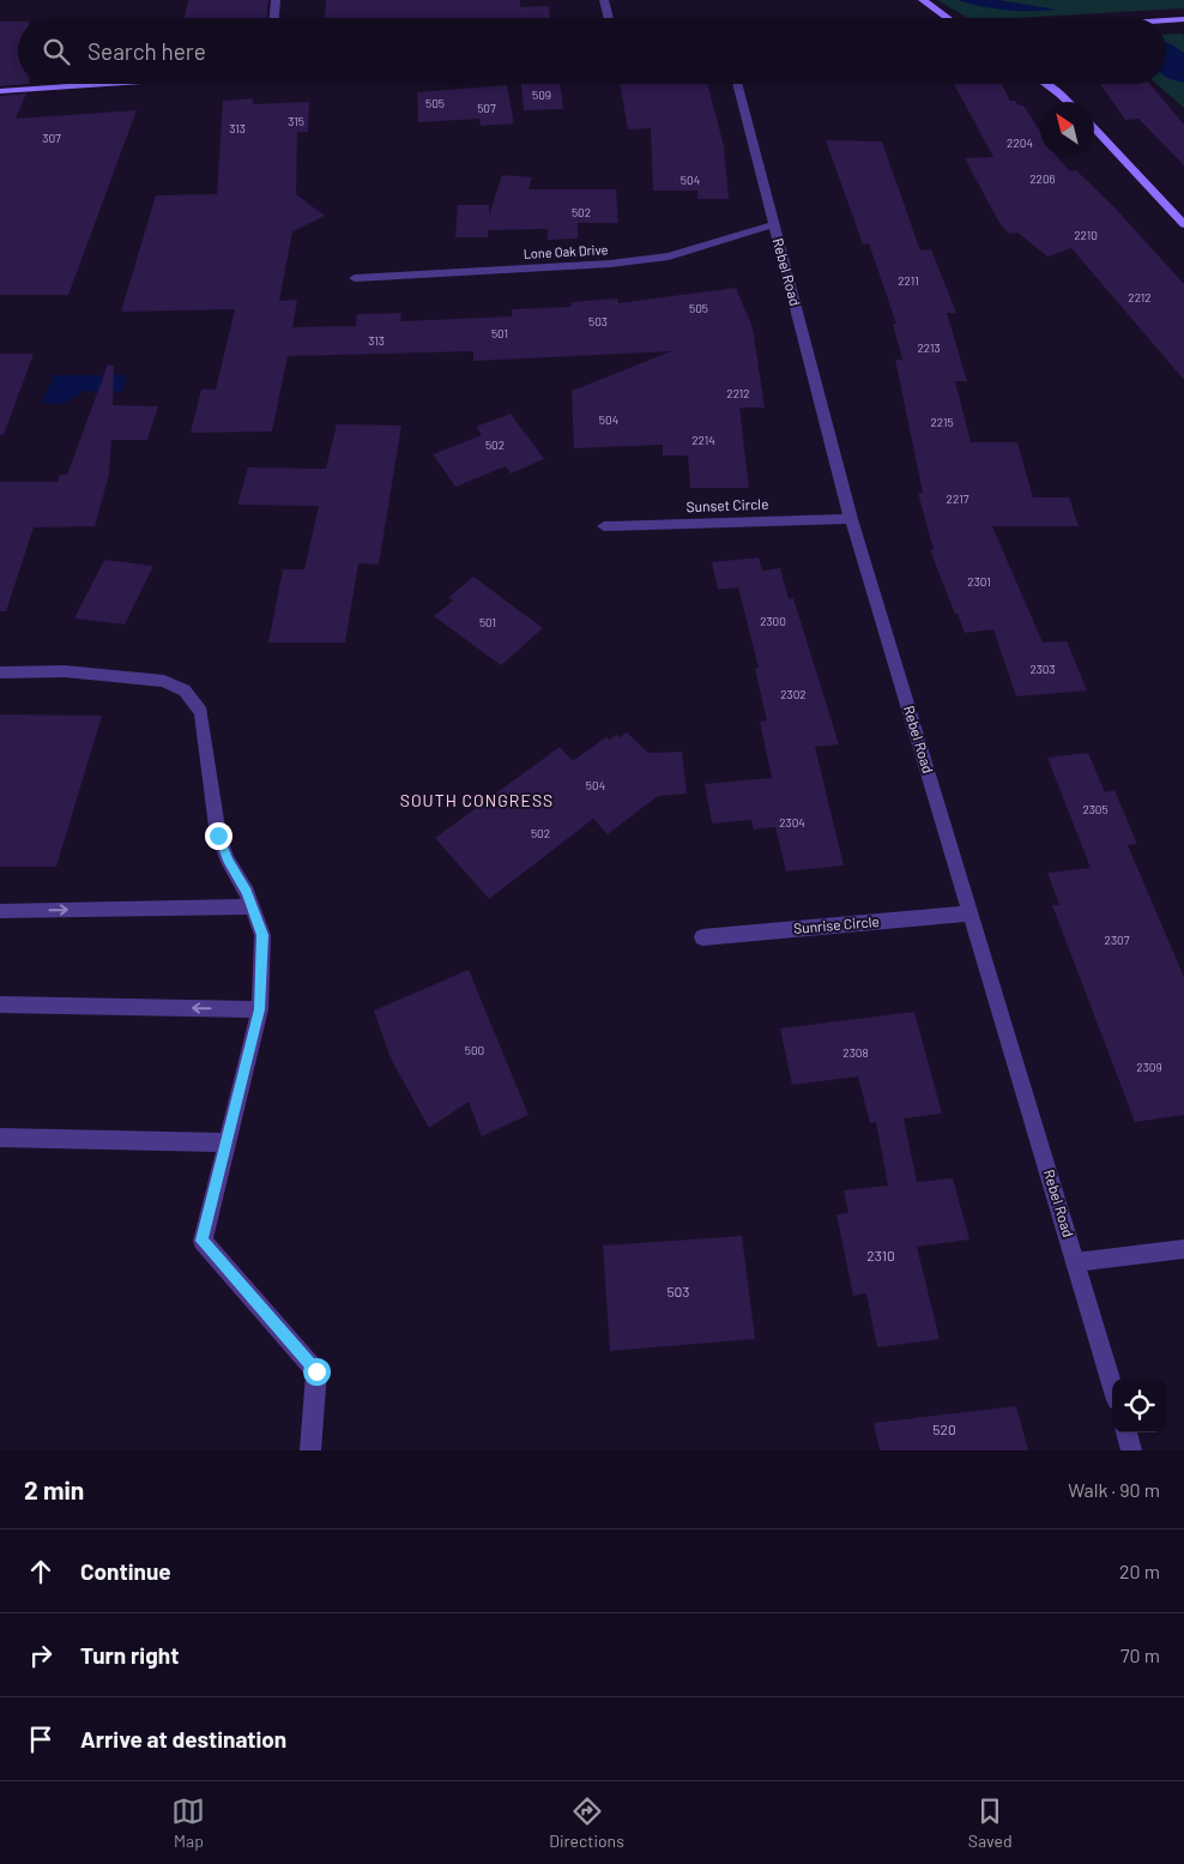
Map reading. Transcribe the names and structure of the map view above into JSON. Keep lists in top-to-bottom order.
{
  "streets": {
    "street": [
      "Lone Oak Drive",
      "Rebel Road",
      "Sunset Circle",
      "Sunrise Circle"
    ]
  },
  "crossings": [
    ["Lone Oak Drive", "Rebel Road"],
    ["Rebel Road", "Sunset Circle"],
    ["Rebel Road", "Sunrise Circle"]
  ],
  "districts": ["SOUTH CONGRESS"],
  "house_numbers": [
    "509",
    "505",
    "507",
    "315",
    "313",
    "307",
    "2204",
    "2206",
    "504",
    "502",
    "2210",
    "2211",
    "2212",
    "505",
    "503",
    "501",
    "313",
    "2213",
    "2212",
    "504",
    "2215",
    "2214",
    "502",
    "2217",
    "2301",
    "2300",
    "501",
    "2303",
    "2302",
    "504",
    "2305",
    "2304",
    "502",
    "2307",
    "500",
    "2308",
    "2309",
    "2310",
    "503",
    "520"
  ],
  "north": "top left",
  "page": {
    "search": "Search here",
    "heading": ["2 min", "Walk · 90 m"],
    "list": [
      ["Continue", "20 m"],
      ["Turn right", "70 m"],
      "Arrive at destination"
    ],
    "nav": ["Map", "Directions", "Saved"]
  }
}
